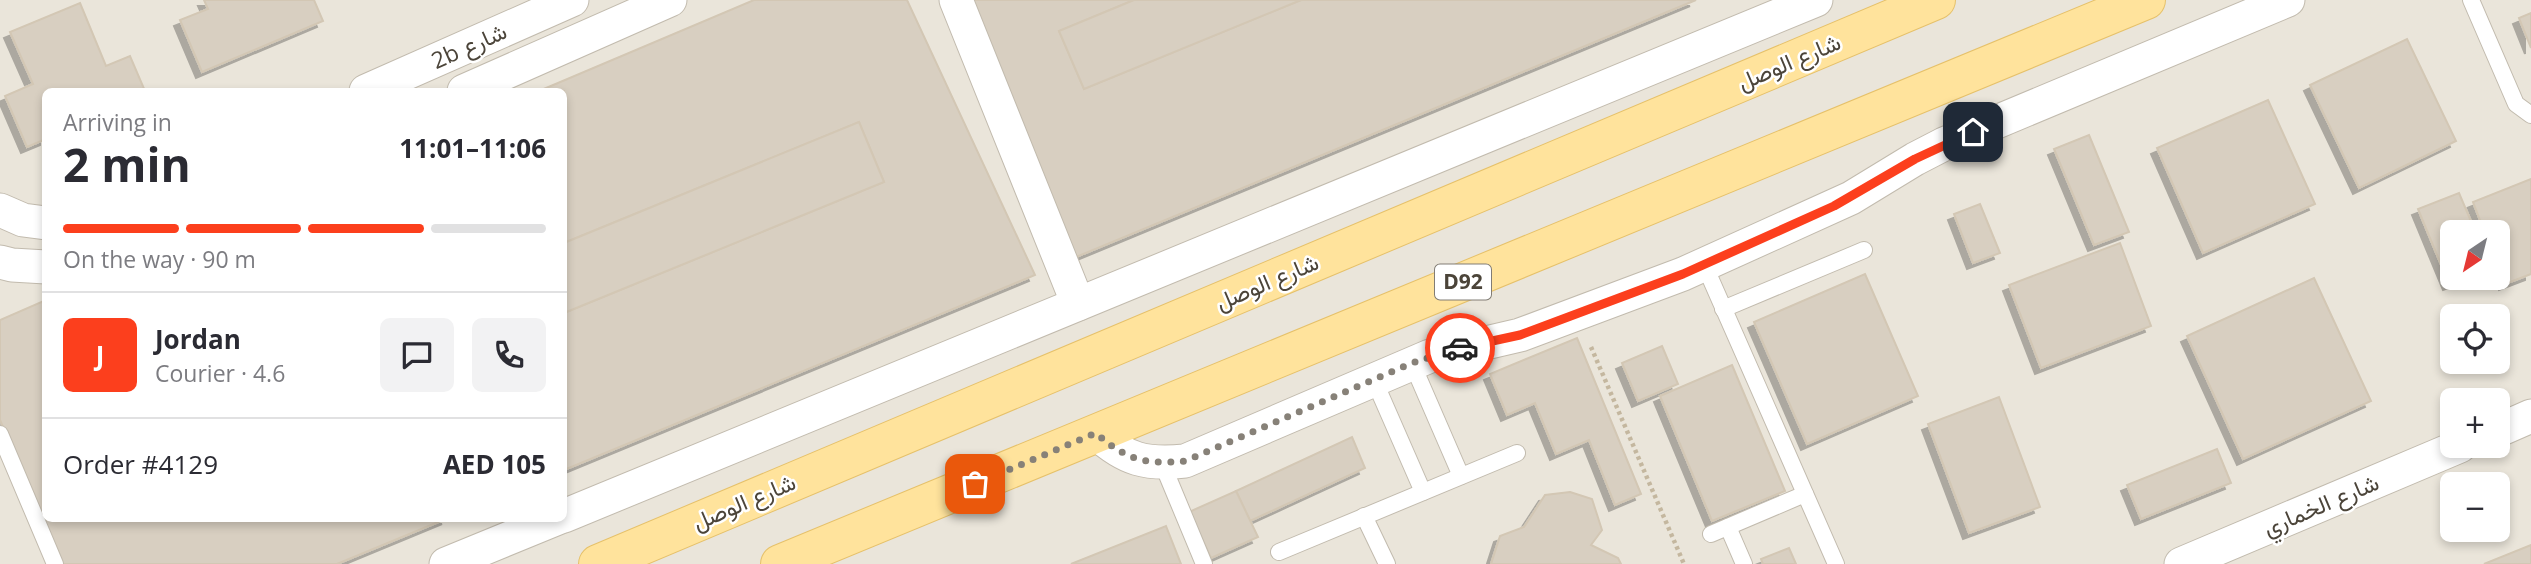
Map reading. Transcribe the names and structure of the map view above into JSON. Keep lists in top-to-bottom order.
{
  "streets": {
    "main road": ["شارع الوصل", "D92"],
    "street": ["2b شارع", "شارع الخماري"]
  },
  "north": "bottom left",
  "page": {
    "heading": ["2 min", "Arriving in", "11:01–11:06"],
    "panel": [
      "Jordan",
      "Courier · 4.6",
      "Order #4129",
      "AED 105"
    ],
    "bar": "On the way · 90 m",
    "map_buttons": ["+", "−"],
    "round": "J"
  }
}
